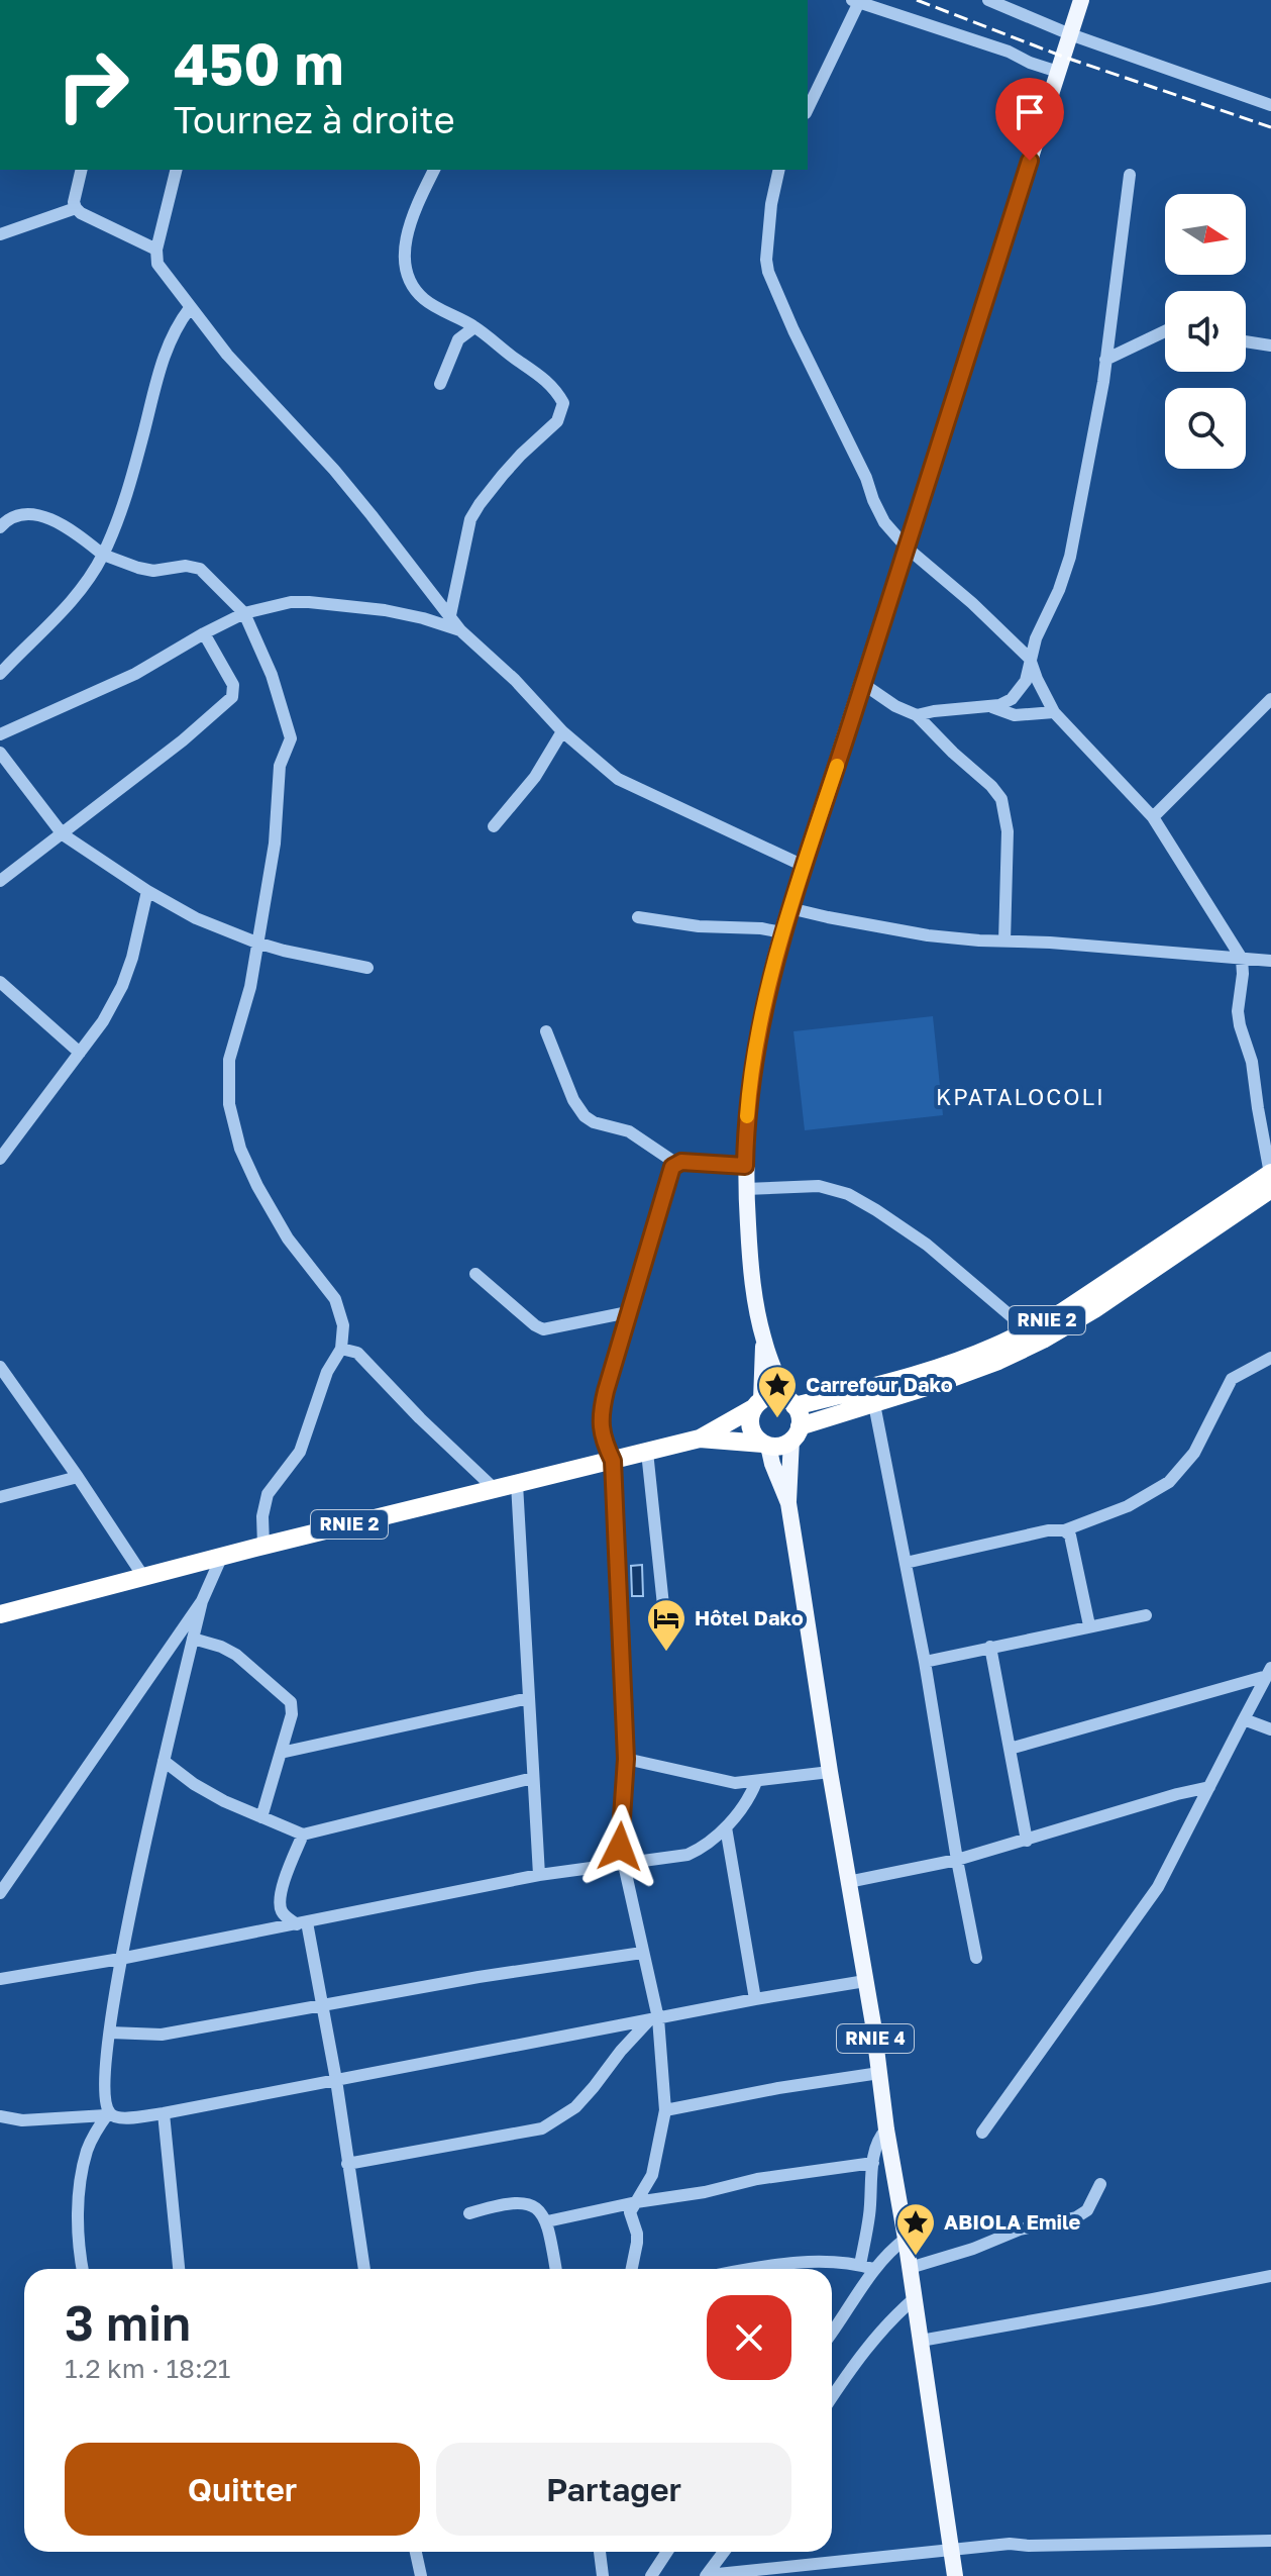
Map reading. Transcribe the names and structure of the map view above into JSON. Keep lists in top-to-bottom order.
{
  "streets": {
    "highway": ["RNIE 2"],
    "main road": ["RNIE 4"]
  },
  "crossings": [
    ["RNIE 2", "RNIE 4"]
  ],
  "districts": ["KPATALOCOLI"],
  "places": {
    "place": ["Carrefour Dako", "ABIOLA Emile"],
    "hotel": ["Hôtel Dako"]
  },
  "north": "right",
  "page": {
    "turn": ["450 m", "Tournez à droite"],
    "heading": ["3 min", "1.2 km · 18:21"],
    "buttons": ["Quitter", "Partager"]
  }
}
